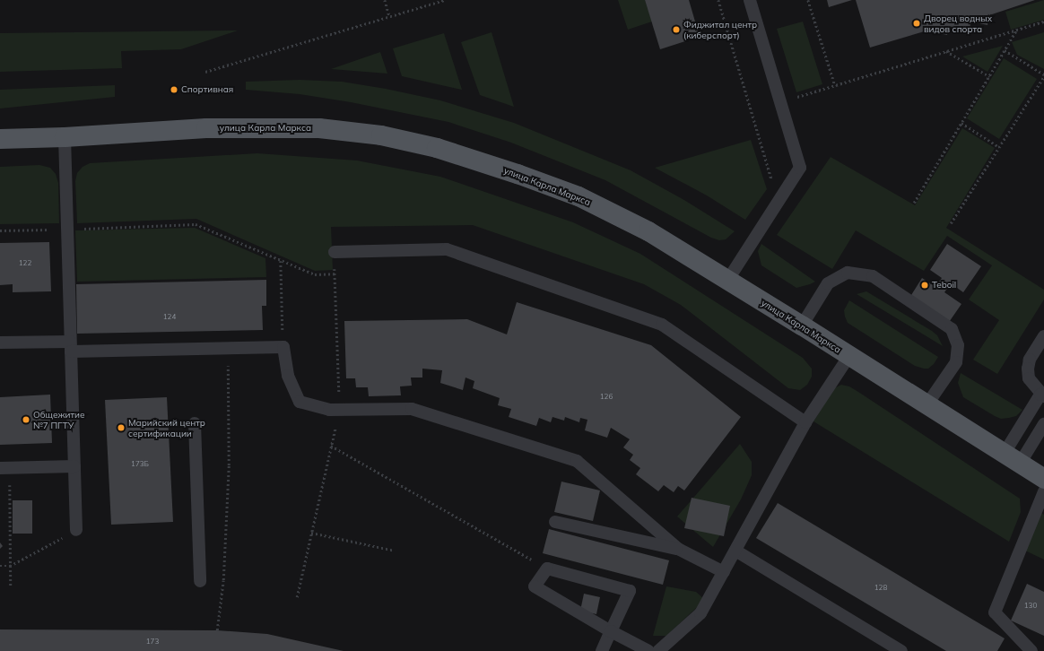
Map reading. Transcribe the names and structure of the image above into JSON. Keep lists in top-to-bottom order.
{
  "streets": {
    "main road": ["улица Карла Маркса"]
  },
  "places": [
    "Дворец водных видов спорта",
    "Фиджитал центр (киберспорт)",
    "Спортивная",
    "Teboil",
    "Общежитие №7 ПГТУ",
    "Марийский центр сертификации"
  ],
  "house_numbers": [
    "122",
    "124",
    "126",
    "173Б",
    "128",
    "130",
    "173"
  ]
}
